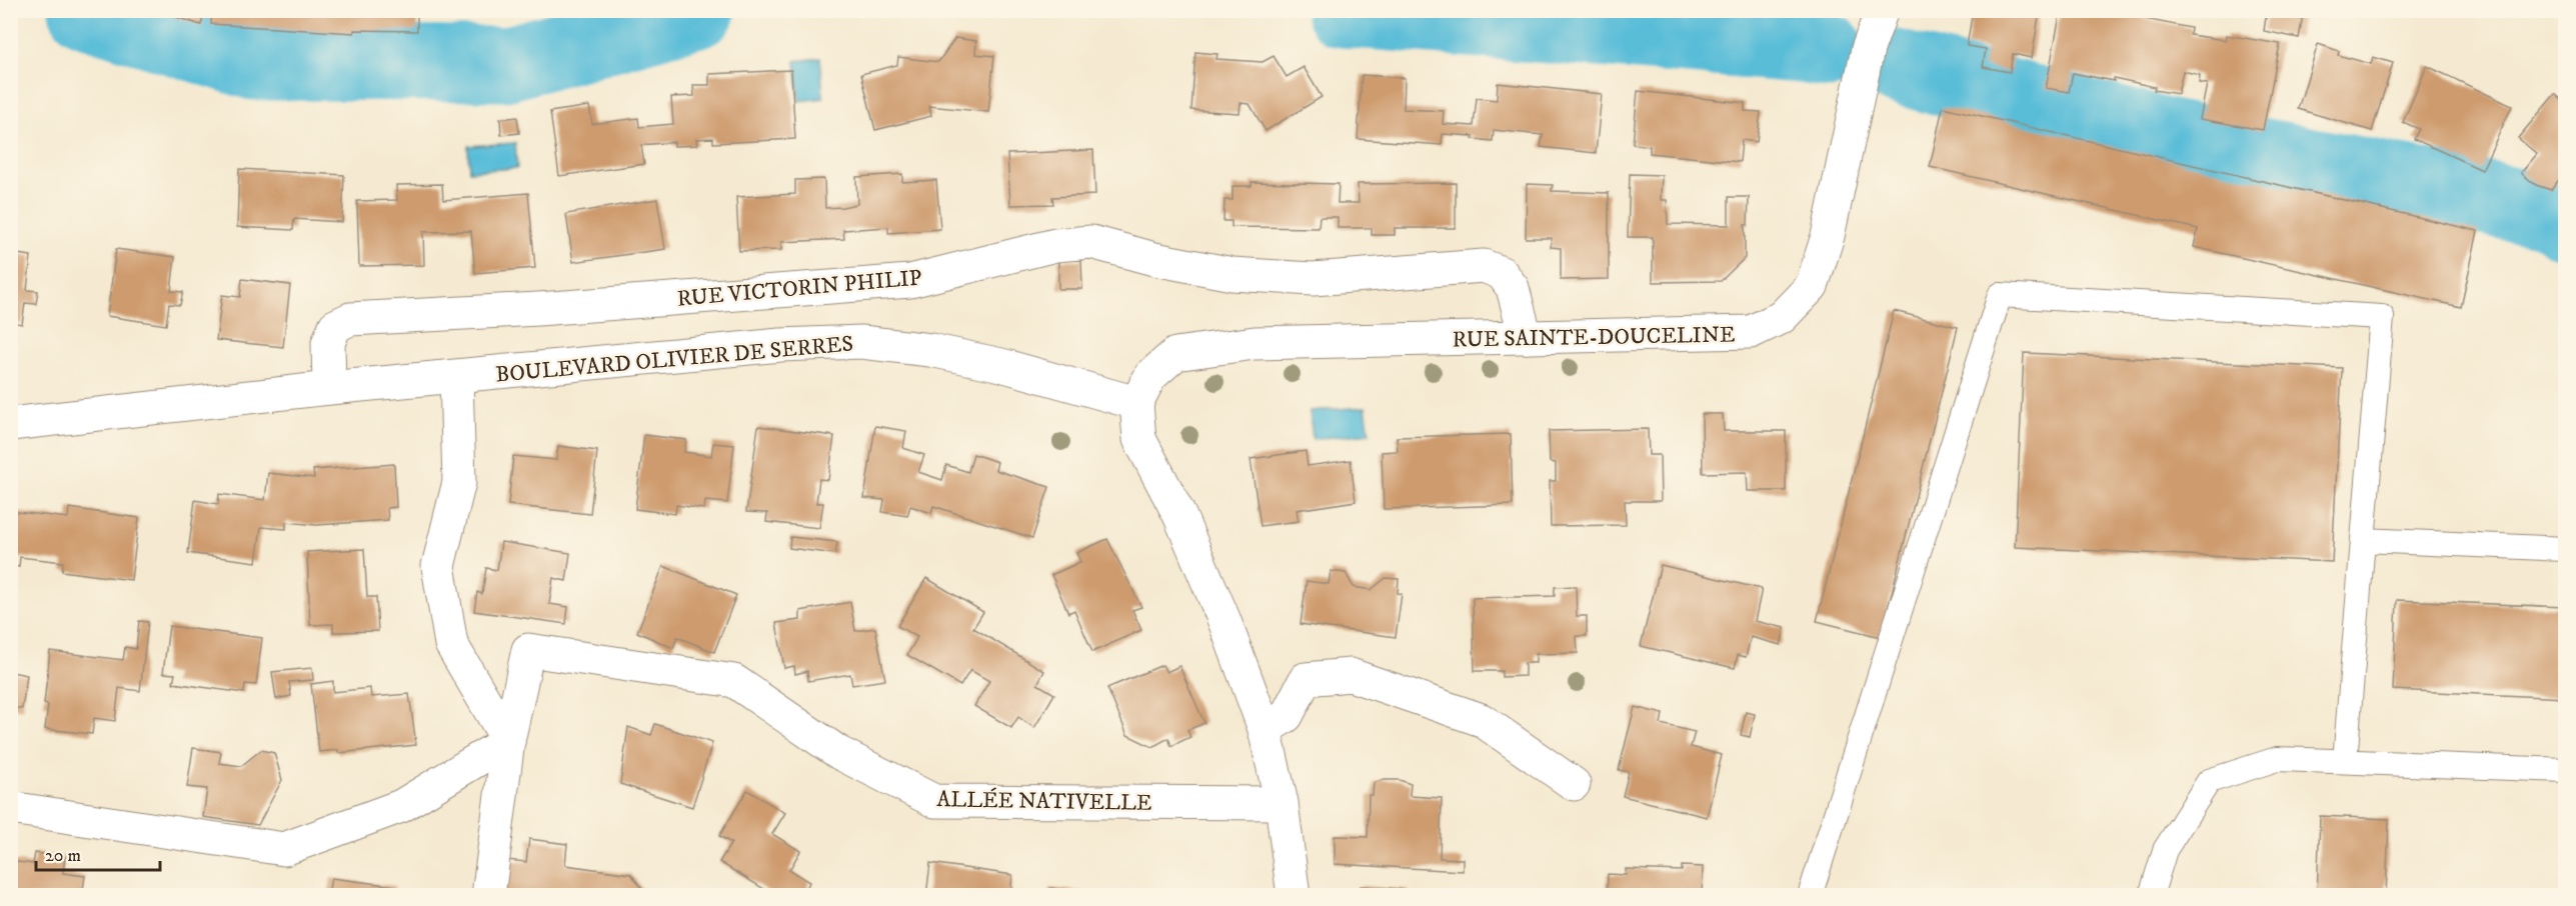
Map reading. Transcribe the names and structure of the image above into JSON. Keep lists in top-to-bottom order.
{
  "streets": {
    "street": [
      "RUE VICTORIN PHILIP",
      "RUE SAINTE-DOUCELINE",
      "BOULEVARD OLIVIER DE SERRES",
      "ALLÉE NATIVELLE"
    ]
  },
  "crossings": [
    ["RUE VICTORIN PHILIP", "RUE SAINTE-DOUCELINE"],
    ["RUE VICTORIN PHILIP", "BOULEVARD OLIVIER DE SERRES"],
    ["RUE SAINTE-DOUCELINE", "BOULEVARD OLIVIER DE SERRES"]
  ],
  "scale_bar": "20 m"
}
